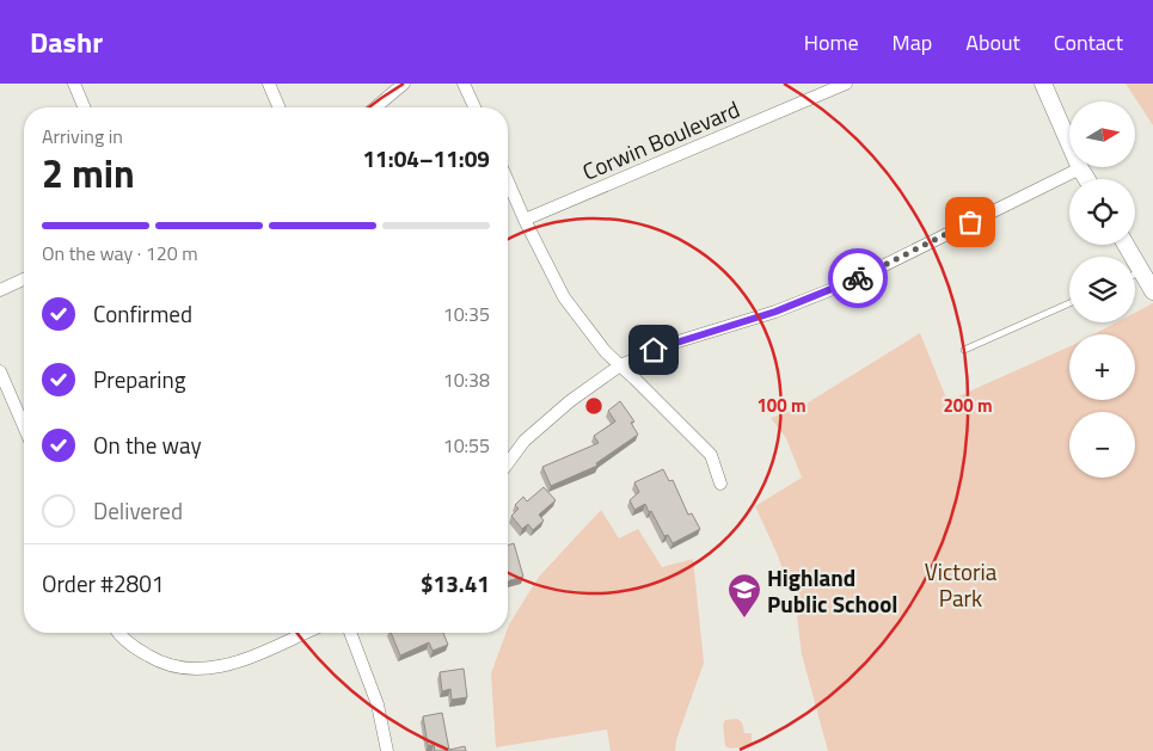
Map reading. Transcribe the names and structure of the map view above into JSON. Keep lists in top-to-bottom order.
{
  "streets": {
    "street": ["Corwin Boulevard"]
  },
  "parks": ["Victoria Park"],
  "places": {
    "school or university": ["Highland Public School"]
  },
  "north": "right",
  "page": {
    "header": "Dashr",
    "nav": [
      "Home",
      "Map",
      "About",
      "Contact"
    ],
    "map_buttons": ["+", "−"],
    "heading": ["2 min", "Arriving in", "11:04–11:09"],
    "panel": ["Order #2801", "$13.41"],
    "bar": "On the way · 120 m",
    "list": [
      ["Confirmed", "10:35"],
      ["Preparing", "10:38"],
      ["On the way", "10:55"],
      "Delivered"
    ]
  },
  "rings": ["100 m", "200 m"]
}
